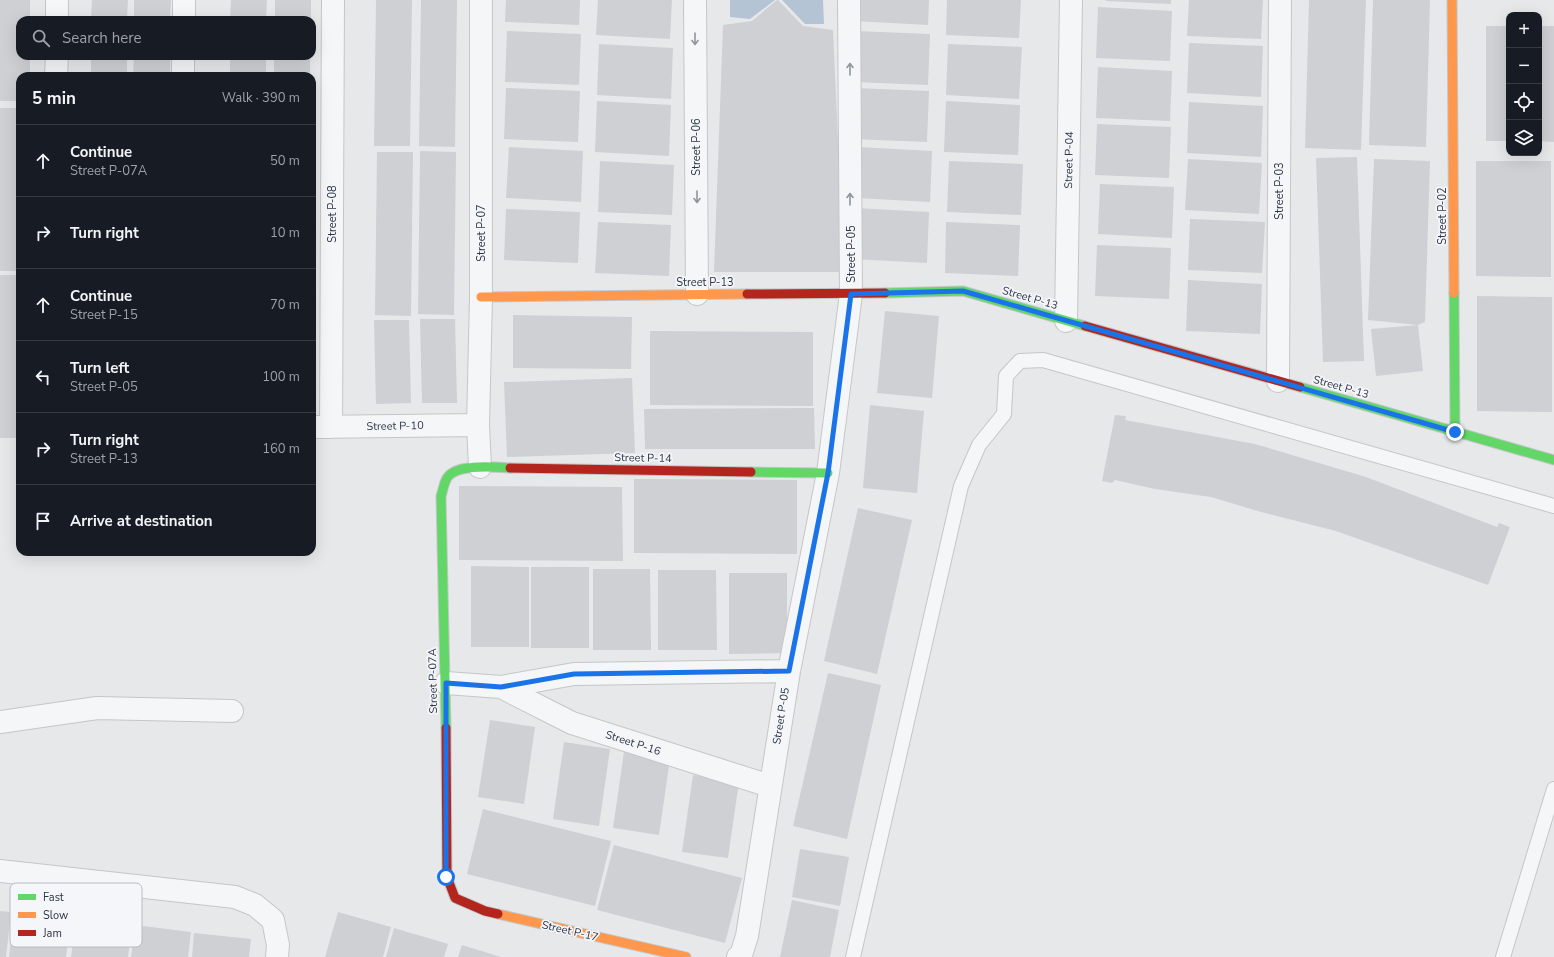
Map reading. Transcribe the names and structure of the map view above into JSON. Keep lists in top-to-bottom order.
{
  "streets": {
    "street": [
      "Street P-06",
      "Street P-04",
      "Street P-03",
      "Street P-08",
      "Street P-02",
      "Street P-07",
      "Street P-05",
      "Street P-13",
      "Street P-10",
      "Street P-14",
      "Street P-07A",
      "Street P-16",
      "Street P-17"
    ]
  },
  "crossings": [
    ["Street P-06", "Street P-13"],
    ["Street P-04", "Street P-13"],
    ["Street P-03", "Street P-13"],
    ["Street P-08", "Street P-10"],
    ["Street P-02", "Street P-13"],
    ["Street P-07", "Street P-13"],
    ["Street P-07", "Street P-10"],
    ["Street P-07", "Street P-14"],
    ["Street P-05", "Street P-13"],
    ["Street P-05", "Street P-14"],
    ["Street P-05", "Street P-16"],
    ["Street P-14", "Street P-07A"],
    ["Street P-07A", "Street P-17"]
  ],
  "one_way": ["Street P-06"],
  "legend": ["Fast", "Slow", "Jam"],
  "page": {
    "map_buttons": ["+", "−"],
    "search": "Search here",
    "heading": ["5 min", "Walk · 390 m"],
    "list": [
      ["Continue", "Street P-07A", "50 m"],
      ["Turn right", "10 m"],
      ["Continue", "Street P-15", "70 m"],
      ["Turn left", "Street P-05", "100 m"],
      ["Turn right", "Street P-13", "160 m"],
      "Arrive at destination"
    ]
  }
}
